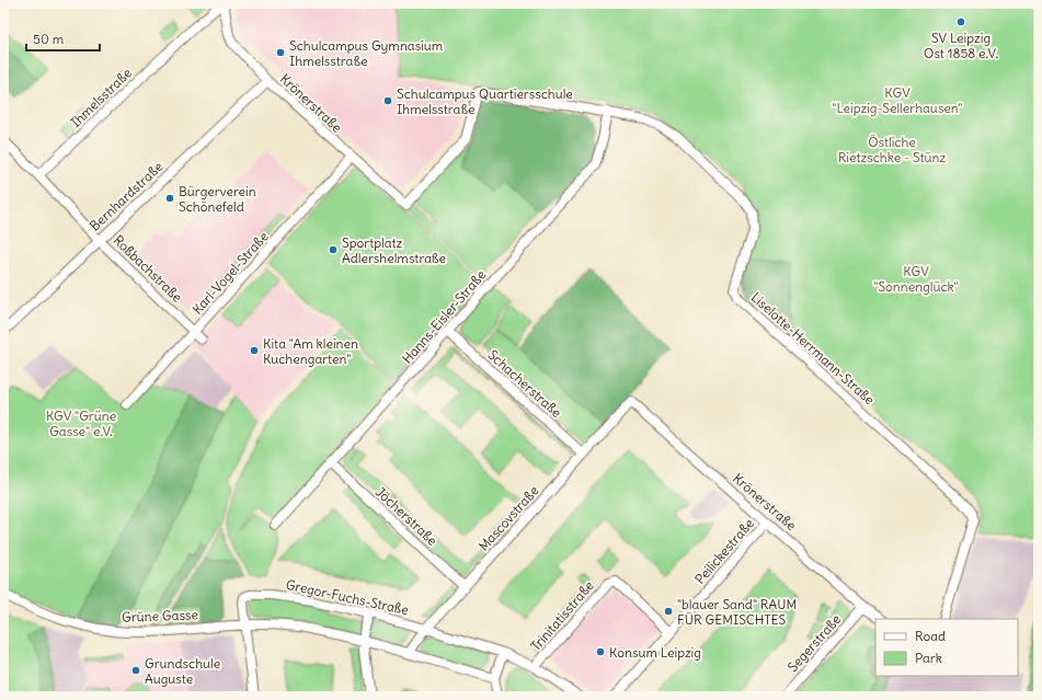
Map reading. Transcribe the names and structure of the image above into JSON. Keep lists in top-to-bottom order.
{
  "streets": {
    "street": [
      "Ihmelsstraße",
      "Krönerstraße",
      "Bernhardstraße",
      "Roßbachstraße",
      "Karl-Vogel-Straße",
      "Hanns-Eisler-Straße",
      "Liselotte-Herrmann-Straße",
      "Schacherstraße",
      "Jöcherstraße",
      "Mascovstraße",
      "Peilickestraße",
      "Gregor-Fuchs-Straße",
      "Grüne Gasse",
      "Trinitatisstraße",
      "Segerstraße"
    ]
  },
  "crossings": [
    ["Ihmelsstraße", "Krönerstraße"],
    ["Ihmelsstraße", "Roßbachstraße"],
    ["Krönerstraße", "Bernhardstraße"],
    ["Krönerstraße", "Karl-Vogel-Straße"],
    ["Krönerstraße", "Liselotte-Herrmann-Straße"],
    ["Krönerstraße", "Mascovstraße"],
    ["Krönerstraße", "Peilickestraße"],
    ["Krönerstraße", "Segerstraße"],
    ["Bernhardstraße", "Roßbachstraße"],
    ["Roßbachstraße", "Karl-Vogel-Straße"],
    ["Hanns-Eisler-Straße", "Liselotte-Herrmann-Straße"],
    ["Hanns-Eisler-Straße", "Schacherstraße"],
    ["Hanns-Eisler-Straße", "Jöcherstraße"],
    ["Schacherstraße", "Mascovstraße"],
    ["Jöcherstraße", "Mascovstraße"],
    ["Mascovstraße", "Gregor-Fuchs-Straße"],
    ["Peilickestraße", "Trinitatisstraße"],
    ["Gregor-Fuchs-Straße", "Grüne Gasse"],
    ["Gregor-Fuchs-Straße", "Trinitatisstraße"]
  ],
  "parks": [
    "KGV \"Leipzig-Sellerhausen\"",
    "Östliche Rietzschke - Stünz",
    "KGV \"Sonnenglück\"",
    "KGV \"Grüne Gasse\" e.V."
  ],
  "places": [
    "SV Leipzig Ost 1858 e.V.",
    "Schulcampus Gymnasium Ihmelsstraße",
    "Schulcampus Quartiersschule Ihmelsstraße",
    "Bürgerverein Schönefeld",
    "Sportplatz Adlershelmstraße",
    "Kita \"Am kleinen Kuchengarten\"",
    "\"blauer Sand\" RAUM FÜR GEMISCHTES",
    "Konsum Leipzig",
    "Grundschule Auguste"
  ],
  "legend": ["Road", "Park"],
  "scale_bar": "50 m"
}
